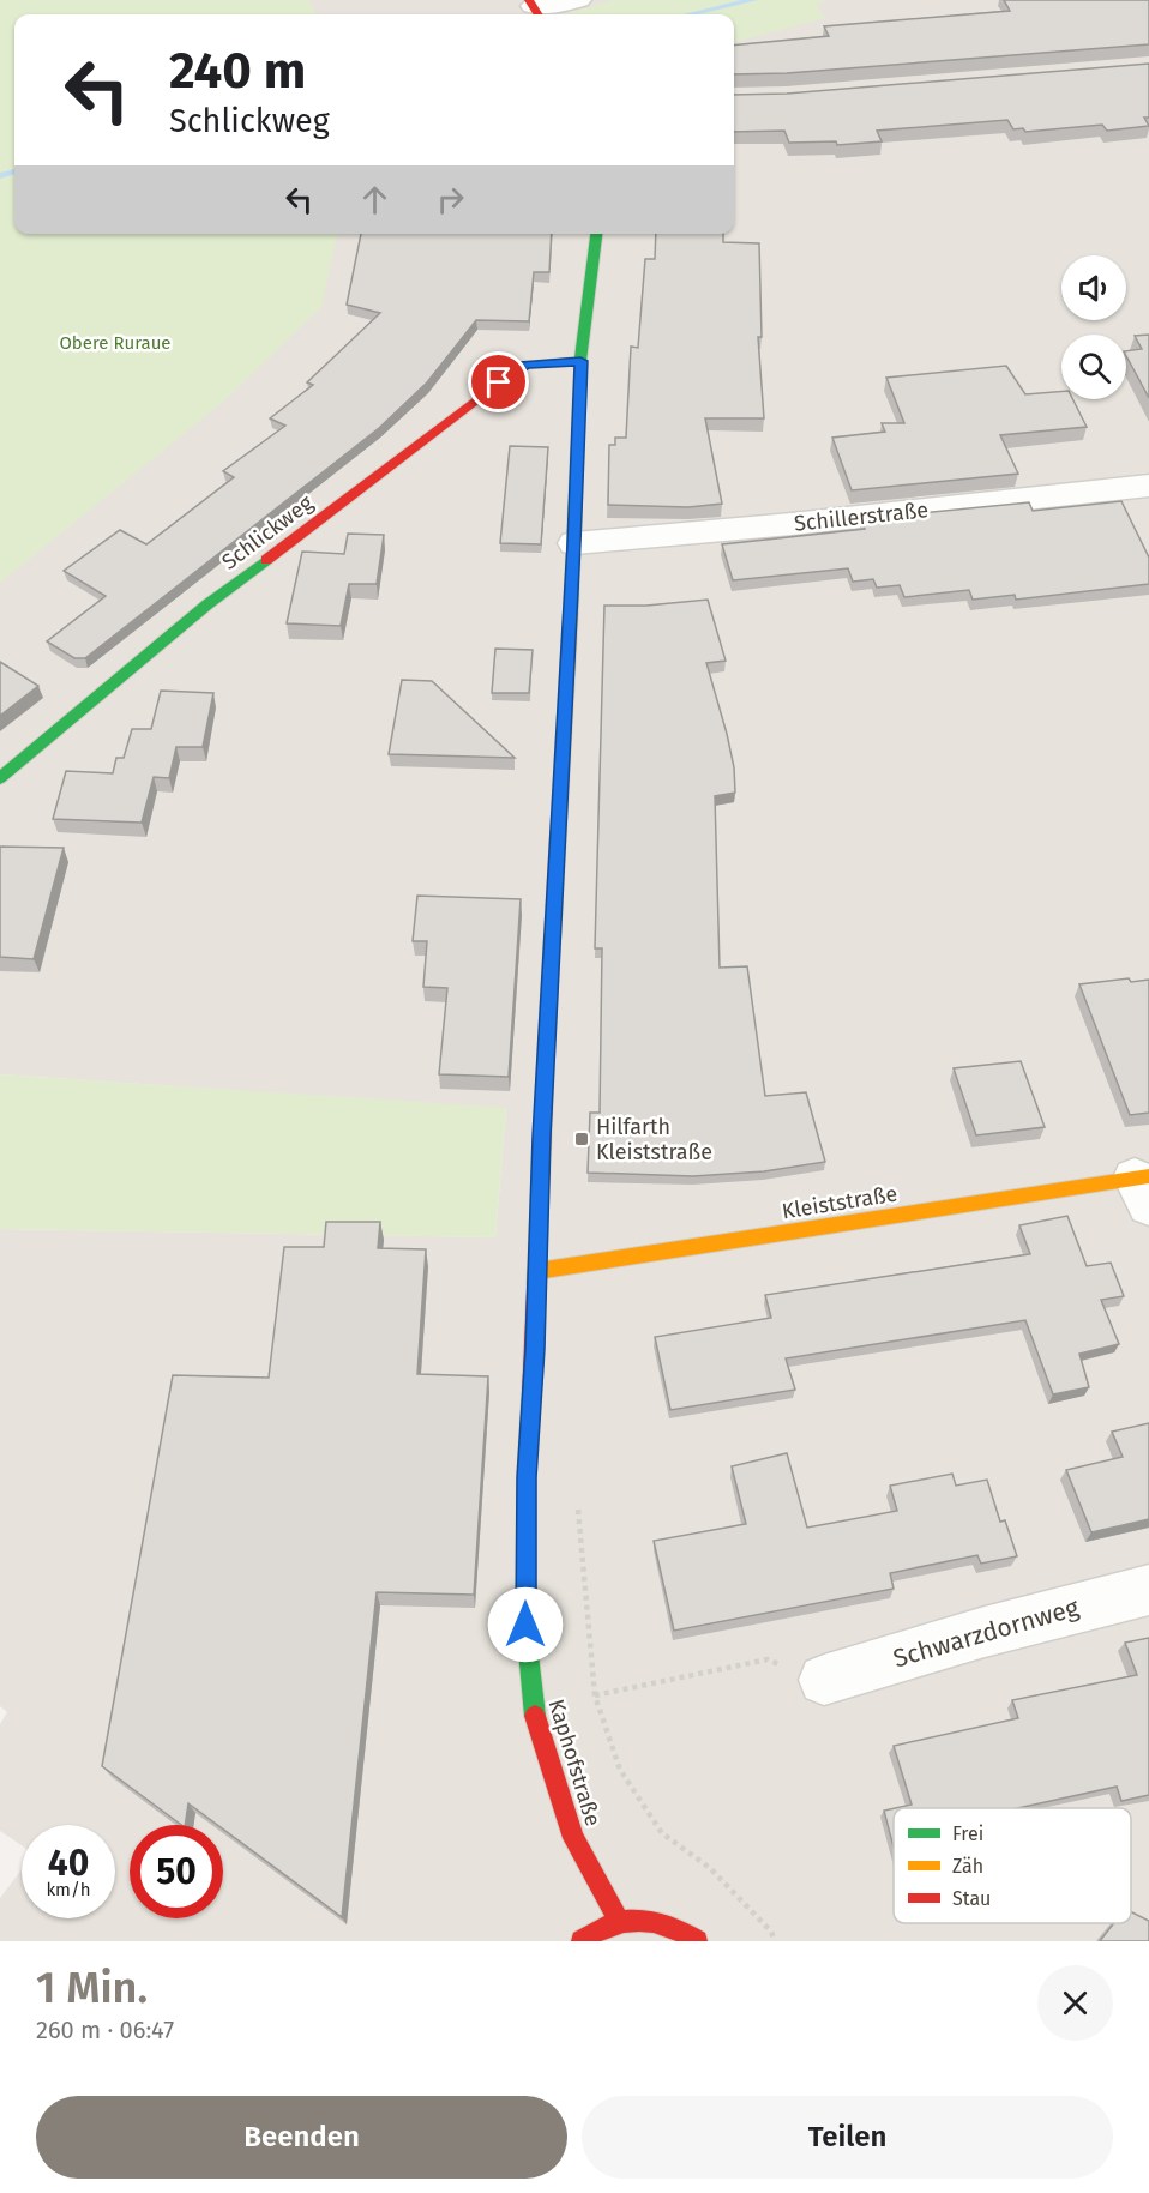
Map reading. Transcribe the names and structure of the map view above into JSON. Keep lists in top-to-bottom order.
{
  "streets": {
    "main road": ["Schlickweg", "Kleiststraße", "Kaphofstraße"],
    "street": ["Schillerstraße", "Schwarzdornweg"]
  },
  "crossings": [
    ["Schillerstraße", "Kaphofstraße"],
    ["Schlickweg", "Kaphofstraße"],
    ["Kleiststraße", "Kaphofstraße"]
  ],
  "parks": ["Obere Ruraue"],
  "places": {
    "transit": ["Hilfarth Kleiststraße"]
  },
  "legend": ["Frei", "Zäh", "Stau"],
  "page": {
    "turn": ["240 m", "Schlickweg"],
    "speed": "40 km/h",
    "limit": "50",
    "heading": ["1 Min.", "260 m · 06:47"],
    "buttons": ["Beenden", "Teilen"]
  }
}
